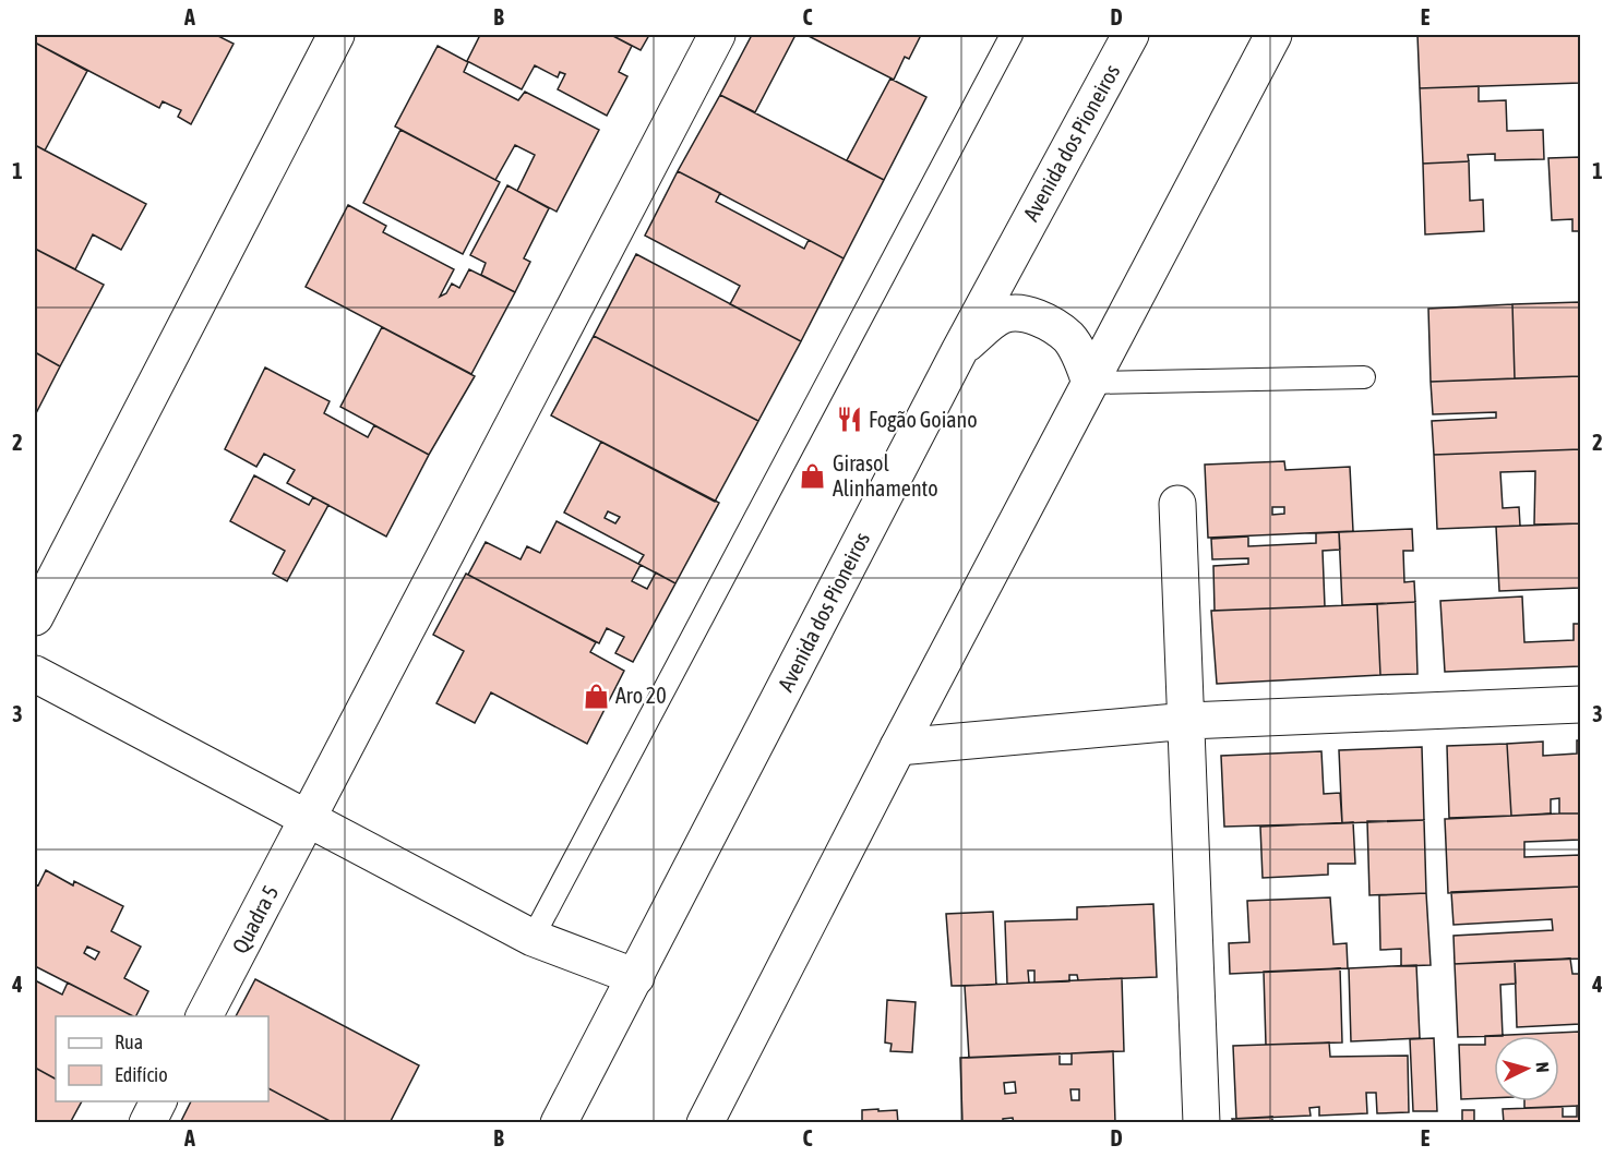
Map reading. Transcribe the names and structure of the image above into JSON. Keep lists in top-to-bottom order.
{
  "streets": {
    "street": ["Avenida dos Pioneiros", "Quadra 5"]
  },
  "places": {
    "restaurant": ["Fogão Goiano"],
    "shop": ["Girasol Alinhamento", "Aro 20"]
  },
  "legend": ["Rua", "Edifício"],
  "north": "right",
  "grid": {
    "columns": [
      "A",
      "B",
      "C",
      "D",
      "E"
    ],
    "rows": [
      "1",
      "2",
      "3",
      "4"
    ]
  }
}
